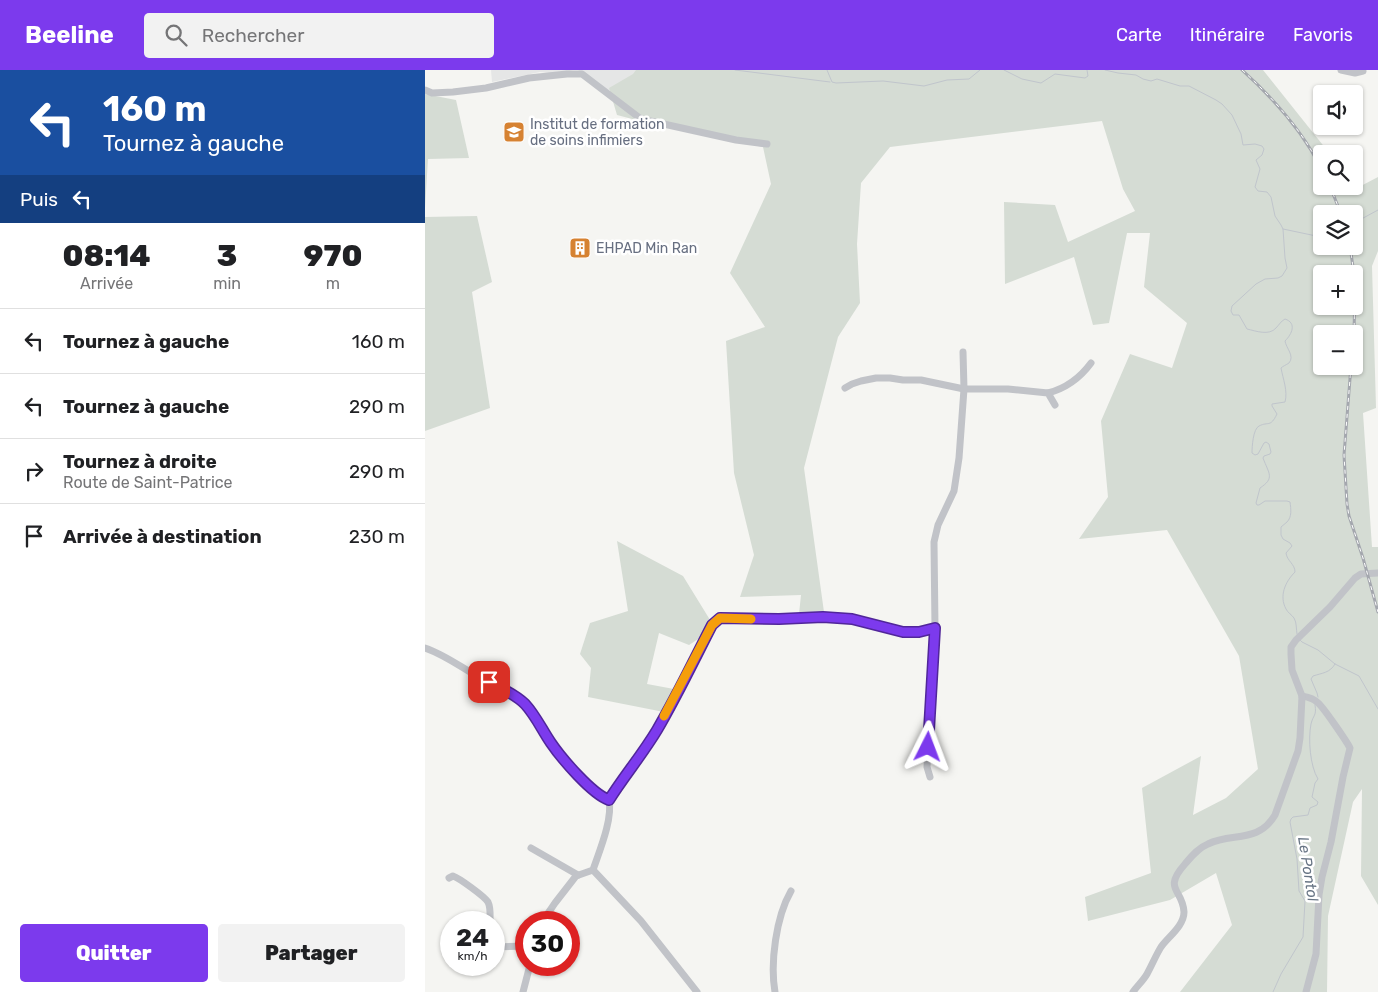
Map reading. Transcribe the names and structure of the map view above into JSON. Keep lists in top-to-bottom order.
{
  "water": ["Le Pontol"],
  "places": {
    "school or university": ["Institut de formation de soins infimiers"],
    "building": ["EHPAD Min Ran"]
  },
  "page": {
    "header": "Beeline",
    "search": "Rechercher",
    "nav": ["Carte", "Itinéraire", "Favoris"],
    "turn": ["160 m", "Tournez à gauche"],
    "map_buttons": ["+", "−"],
    "then": "Puis",
    "eta": [
      "08:14",
      "Arrivée",
      "3",
      "min",
      "970",
      "m"
    ],
    "list": [
      {
        "name": "Tournez à gauche",
        "value": "160 m"
      },
      {
        "name": "Tournez à gauche",
        "value": "290 m"
      },
      {
        "name": "Tournez à droite",
        "note": "Route de Saint-Patrice",
        "value": "290 m"
      },
      {
        "name": "Arrivée à destination",
        "value": "230 m"
      }
    ],
    "speed": "24 km/h",
    "limit": "30",
    "buttons": ["Quitter", "Partager"]
  }
}
